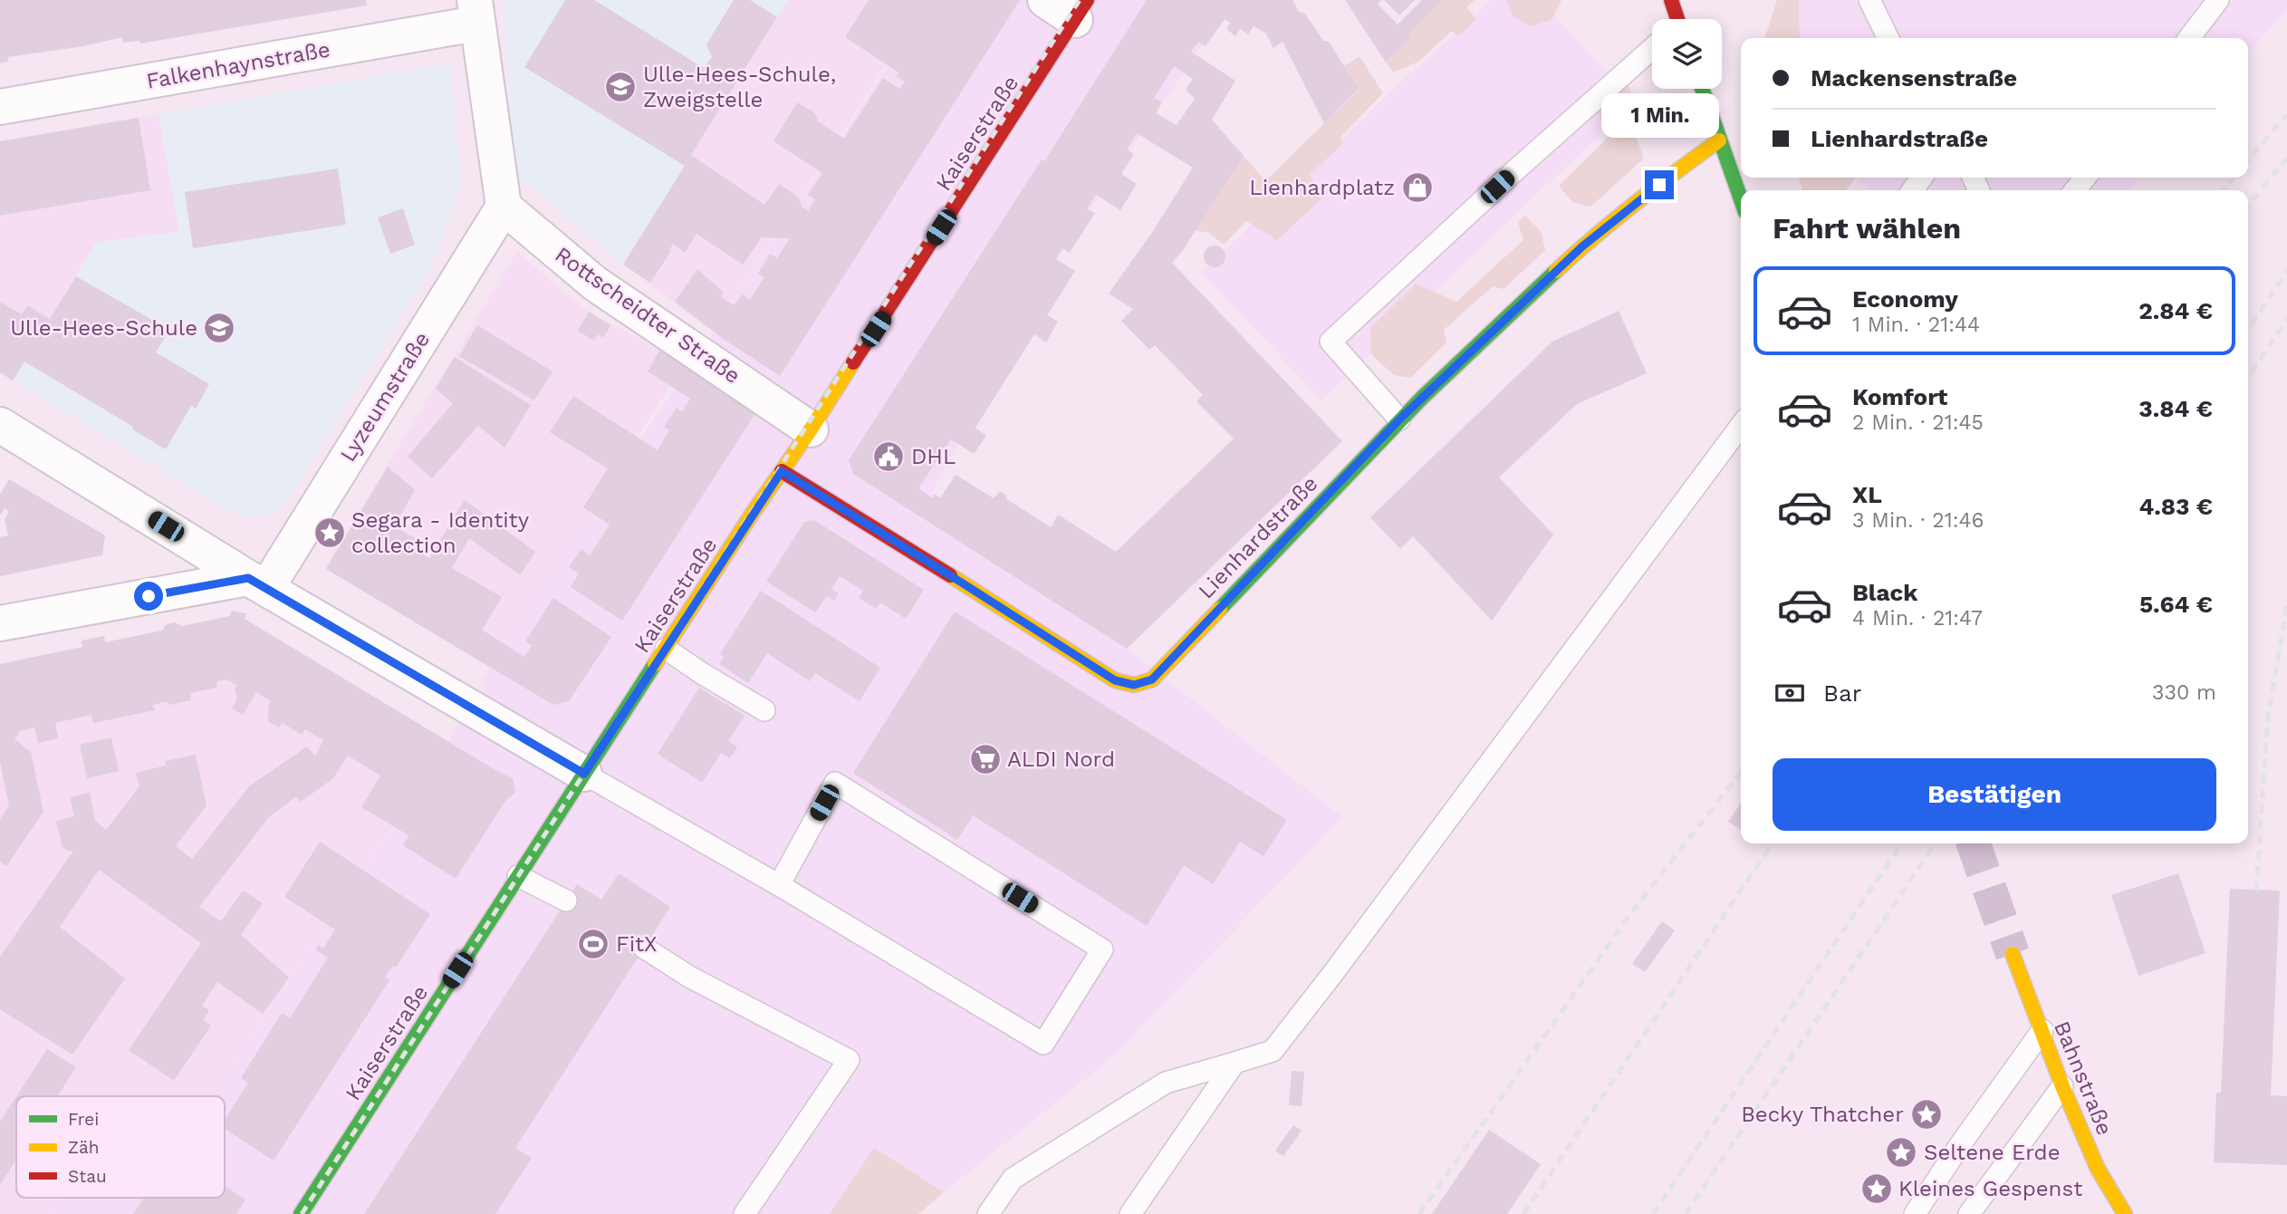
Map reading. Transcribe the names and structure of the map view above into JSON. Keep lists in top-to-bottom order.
{
  "streets": {
    "main road": ["Kaiserstraße", "Lienhardstraße", "Bahnstraße"],
    "street": ["Falkenhaynstraße", "Rottscheidter Straße", "Lyzeumstraße"]
  },
  "crossings": [
    ["Kaiserstraße", "Rottscheidter Straße"],
    ["Kaiserstraße", "Lienhardstraße"],
    ["Rottscheidter Straße", "Lyzeumstraße"]
  ],
  "places": {
    "school or university": ["Ulle-Hees-Schule, Zweigstelle", "Ulle-Hees-Schule"],
    "shop": ["Lienhardplatz"],
    "public building": ["DHL"],
    "place": [
      "Segara - Identity collection",
      "Becky Thatcher",
      "Seltene Erde",
      "Kleines Gespenst"
    ],
    "supermarket": ["ALDI Nord"],
    "sports": ["FitX"]
  },
  "legend": ["Frei", "Zäh", "Stau"],
  "page": {
    "banner": ["Mackensenstraße", "Lienhardstraße"],
    "bubble": "1 Min.",
    "heading": "Fahrt wählen",
    "list": [
      {
        "name": "Economy",
        "note": "1 Min. · 21:44",
        "value": "2.84 €"
      },
      {
        "name": "Komfort",
        "note": "2 Min. · 21:45",
        "value": "3.84 €"
      },
      {
        "name": "XL",
        "note": "3 Min. · 21:46",
        "value": "4.83 €"
      },
      {
        "name": "Black",
        "note": "4 Min. · 21:47",
        "value": "5.64 €"
      }
    ],
    "pay": ["Bar", "330 m"],
    "buttons": "Bestätigen"
  }
}
